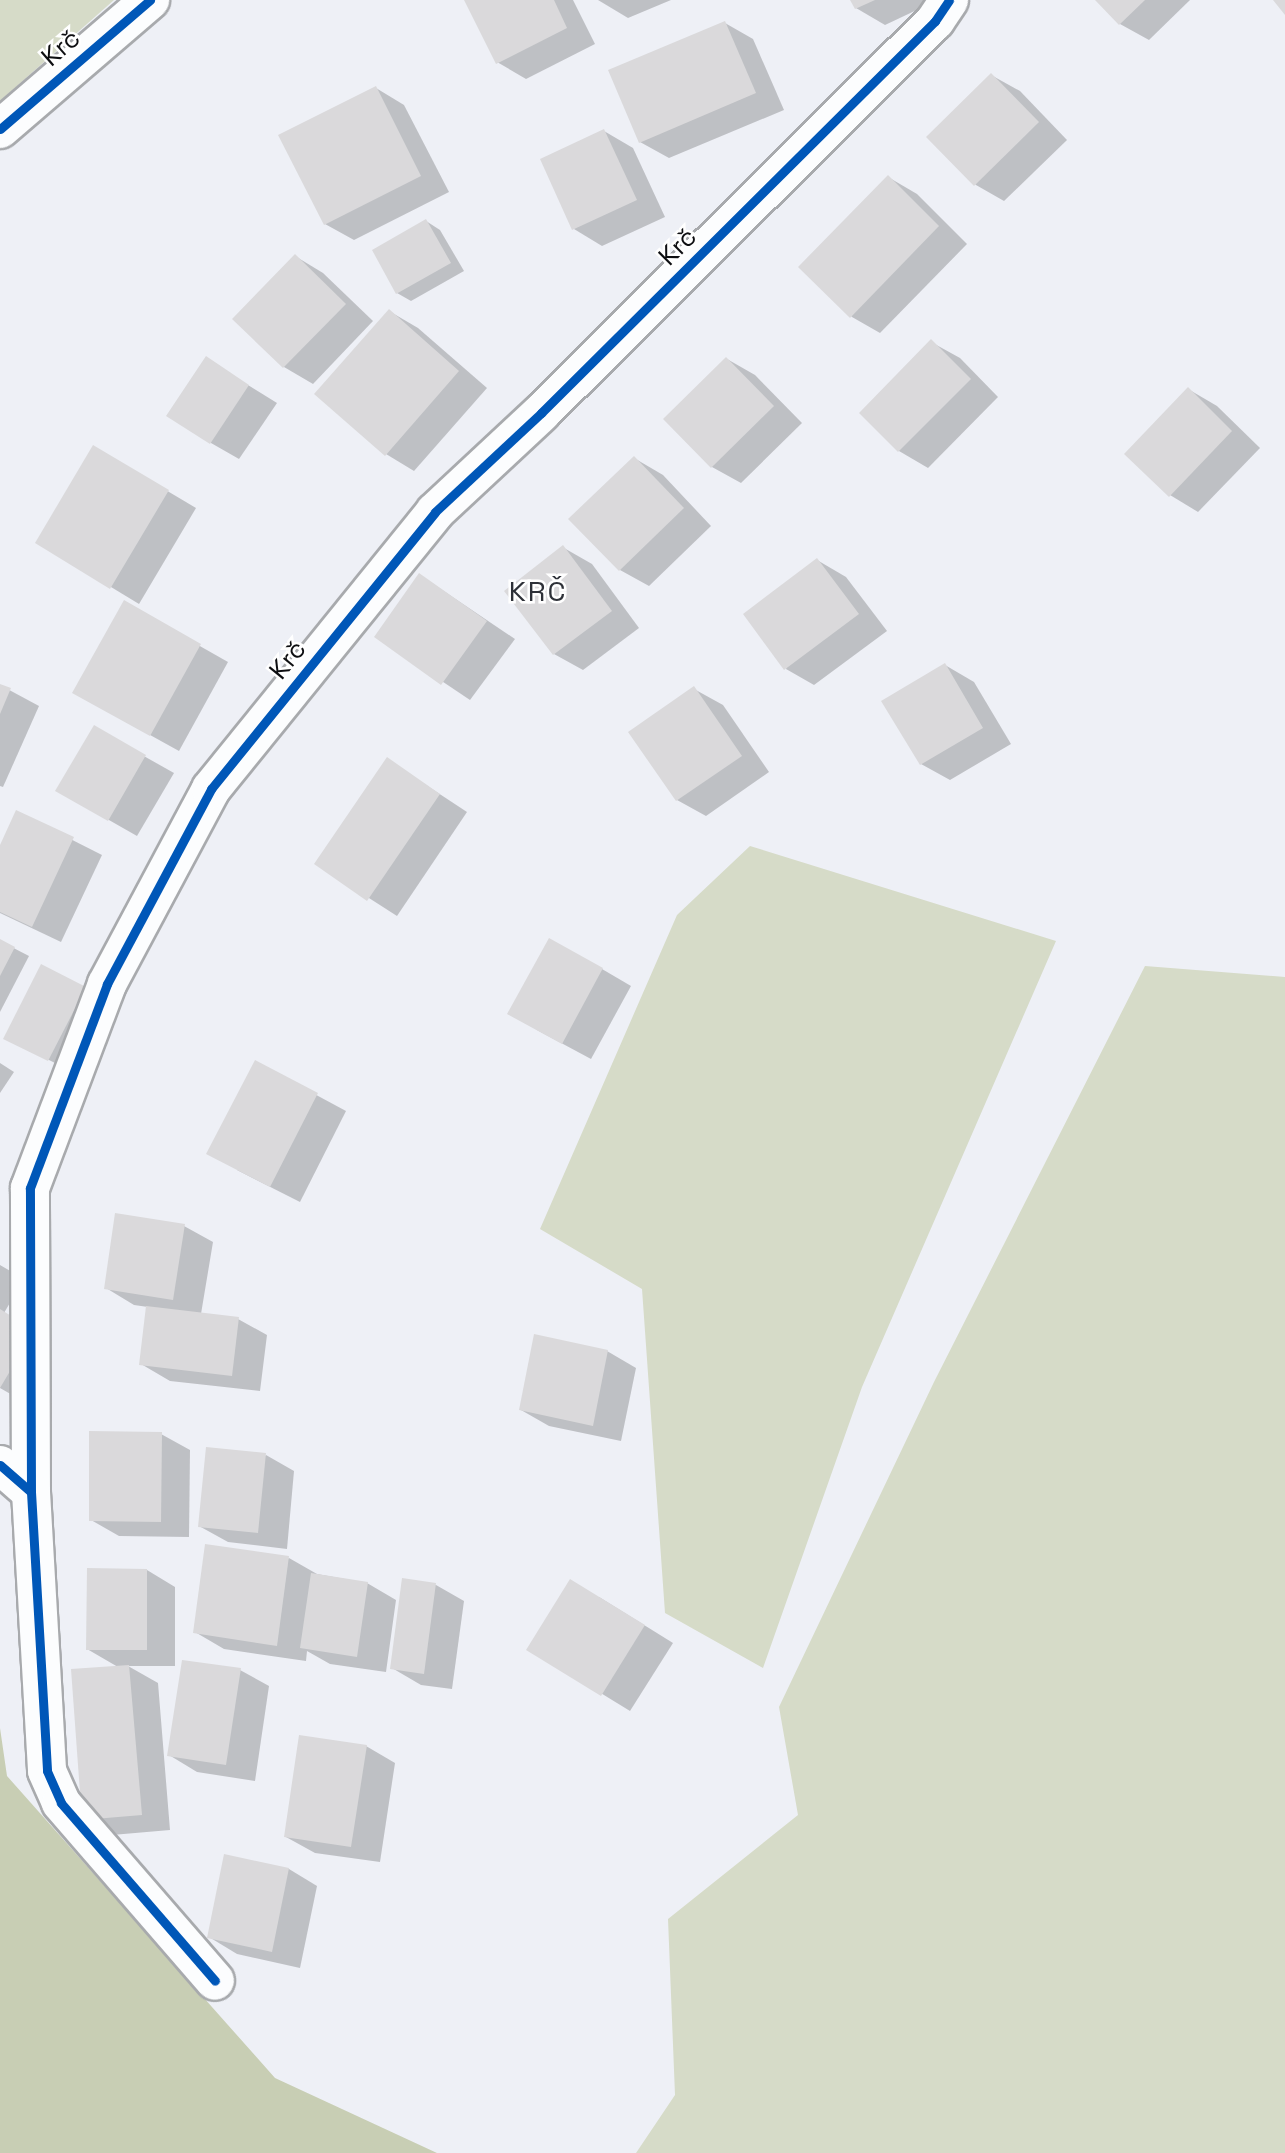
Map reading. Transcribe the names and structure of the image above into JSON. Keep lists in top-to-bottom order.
{
  "streets": {
    "street": ["Krč"]
  },
  "districts": ["KRČ"]
}
